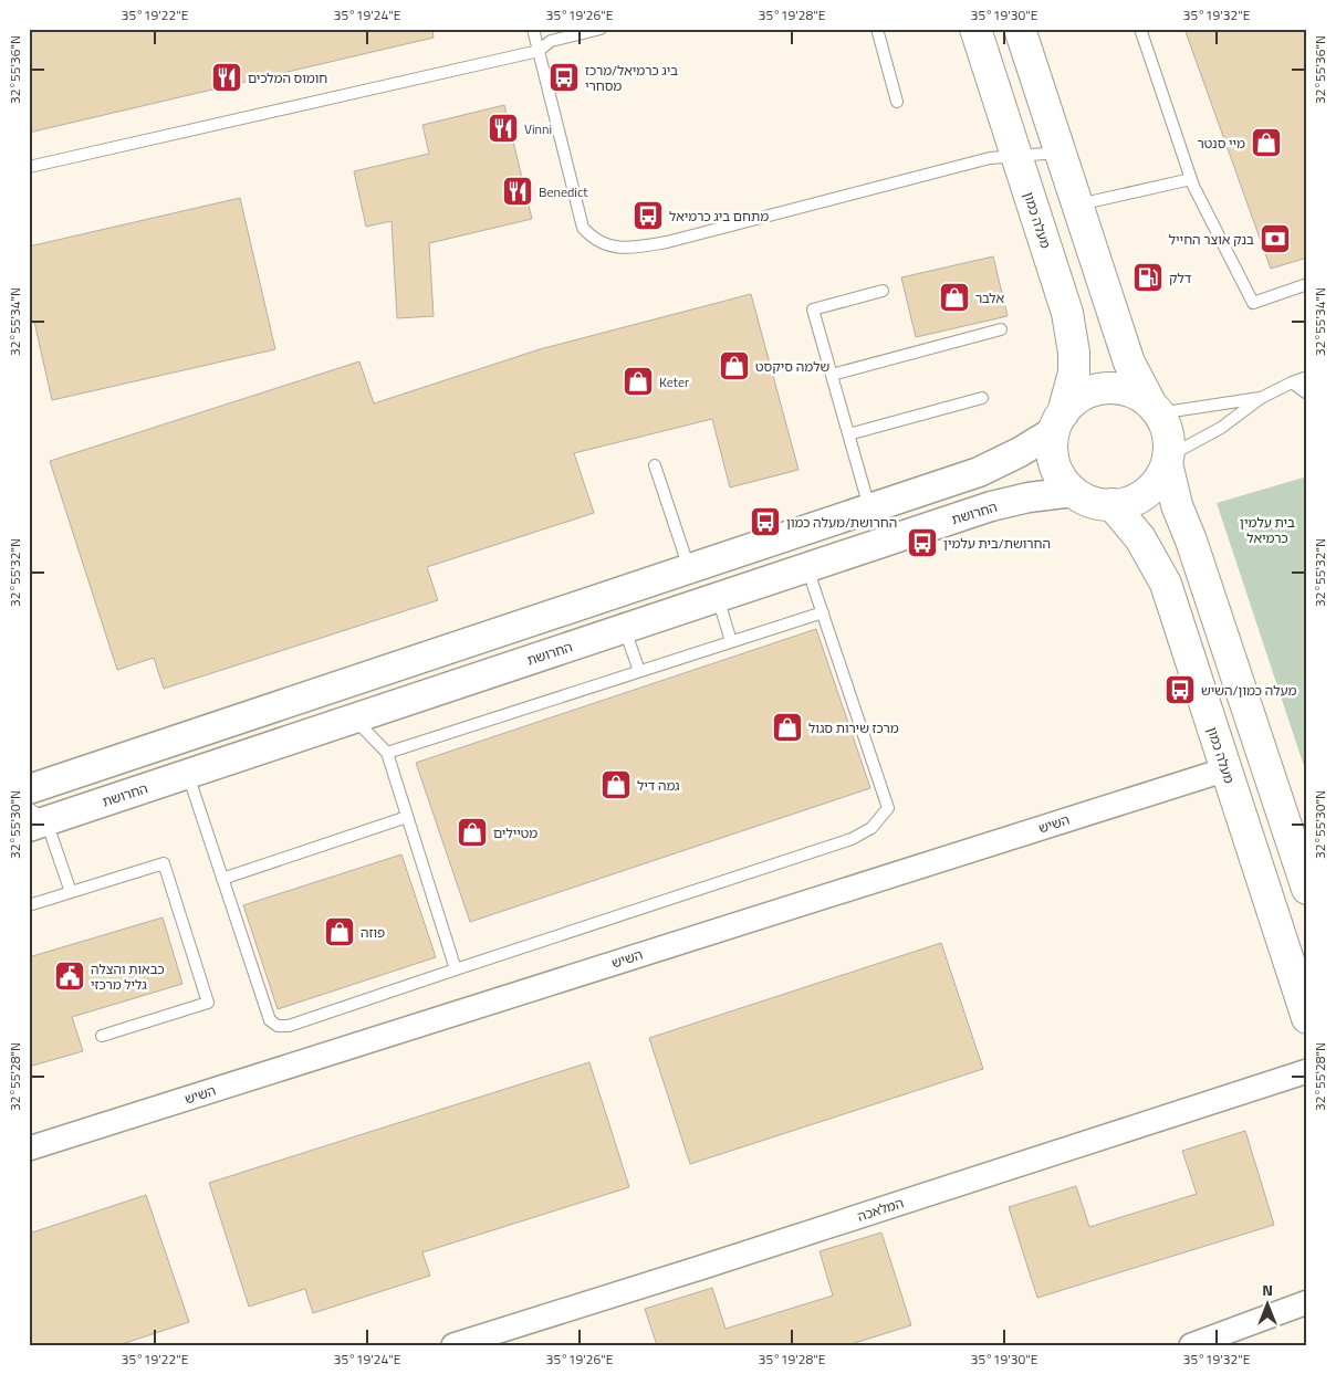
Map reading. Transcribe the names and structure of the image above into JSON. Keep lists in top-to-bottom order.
{
  "streets": {
    "main road": ["מעלה כמון"],
    "street": ["החרושת", "השיש", "המלאכה"]
  },
  "crossings": [
    ["מעלה כמון", "החרושת"],
    ["מעלה כמון", "השיש"]
  ],
  "parks": ["בית עלמין כרמיאל"],
  "places": {
    "restaurant": ["חומוס המלכים", "Vinni", "Benedict"],
    "bus stop": [
      "ביג כרמיאל/מרכז מסחרי",
      "מתחם ביג כרמיאל",
      "החרושת/מעלה כמון",
      "החרושת/בית עלמין",
      "מעלה כמון/השיש"
    ],
    "shop": [
      "מיי סנטר",
      "אלבר",
      "שלמה סיקסט",
      "Keter",
      "מרכז שירות סגול",
      "גמה דיל",
      "מטיילים",
      "פוזה"
    ],
    "bank": ["בנק אוצר החייל"],
    "fuel station": ["דלק"],
    "public building": ["כבאות והצלה גליל מרכזי"]
  },
  "north": "top",
  "coordinates": [
    "35°19'22\"E",
    "35°19'24\"E",
    "35°19'26\"E",
    "35°19'28\"E",
    "35°19'30\"E",
    "35°19'32\"E",
    "32°55'36\"N",
    "32°55'34\"N",
    "32°55'32\"N",
    "32°55'30\"N",
    "32°55'28\"N"
  ]
}
